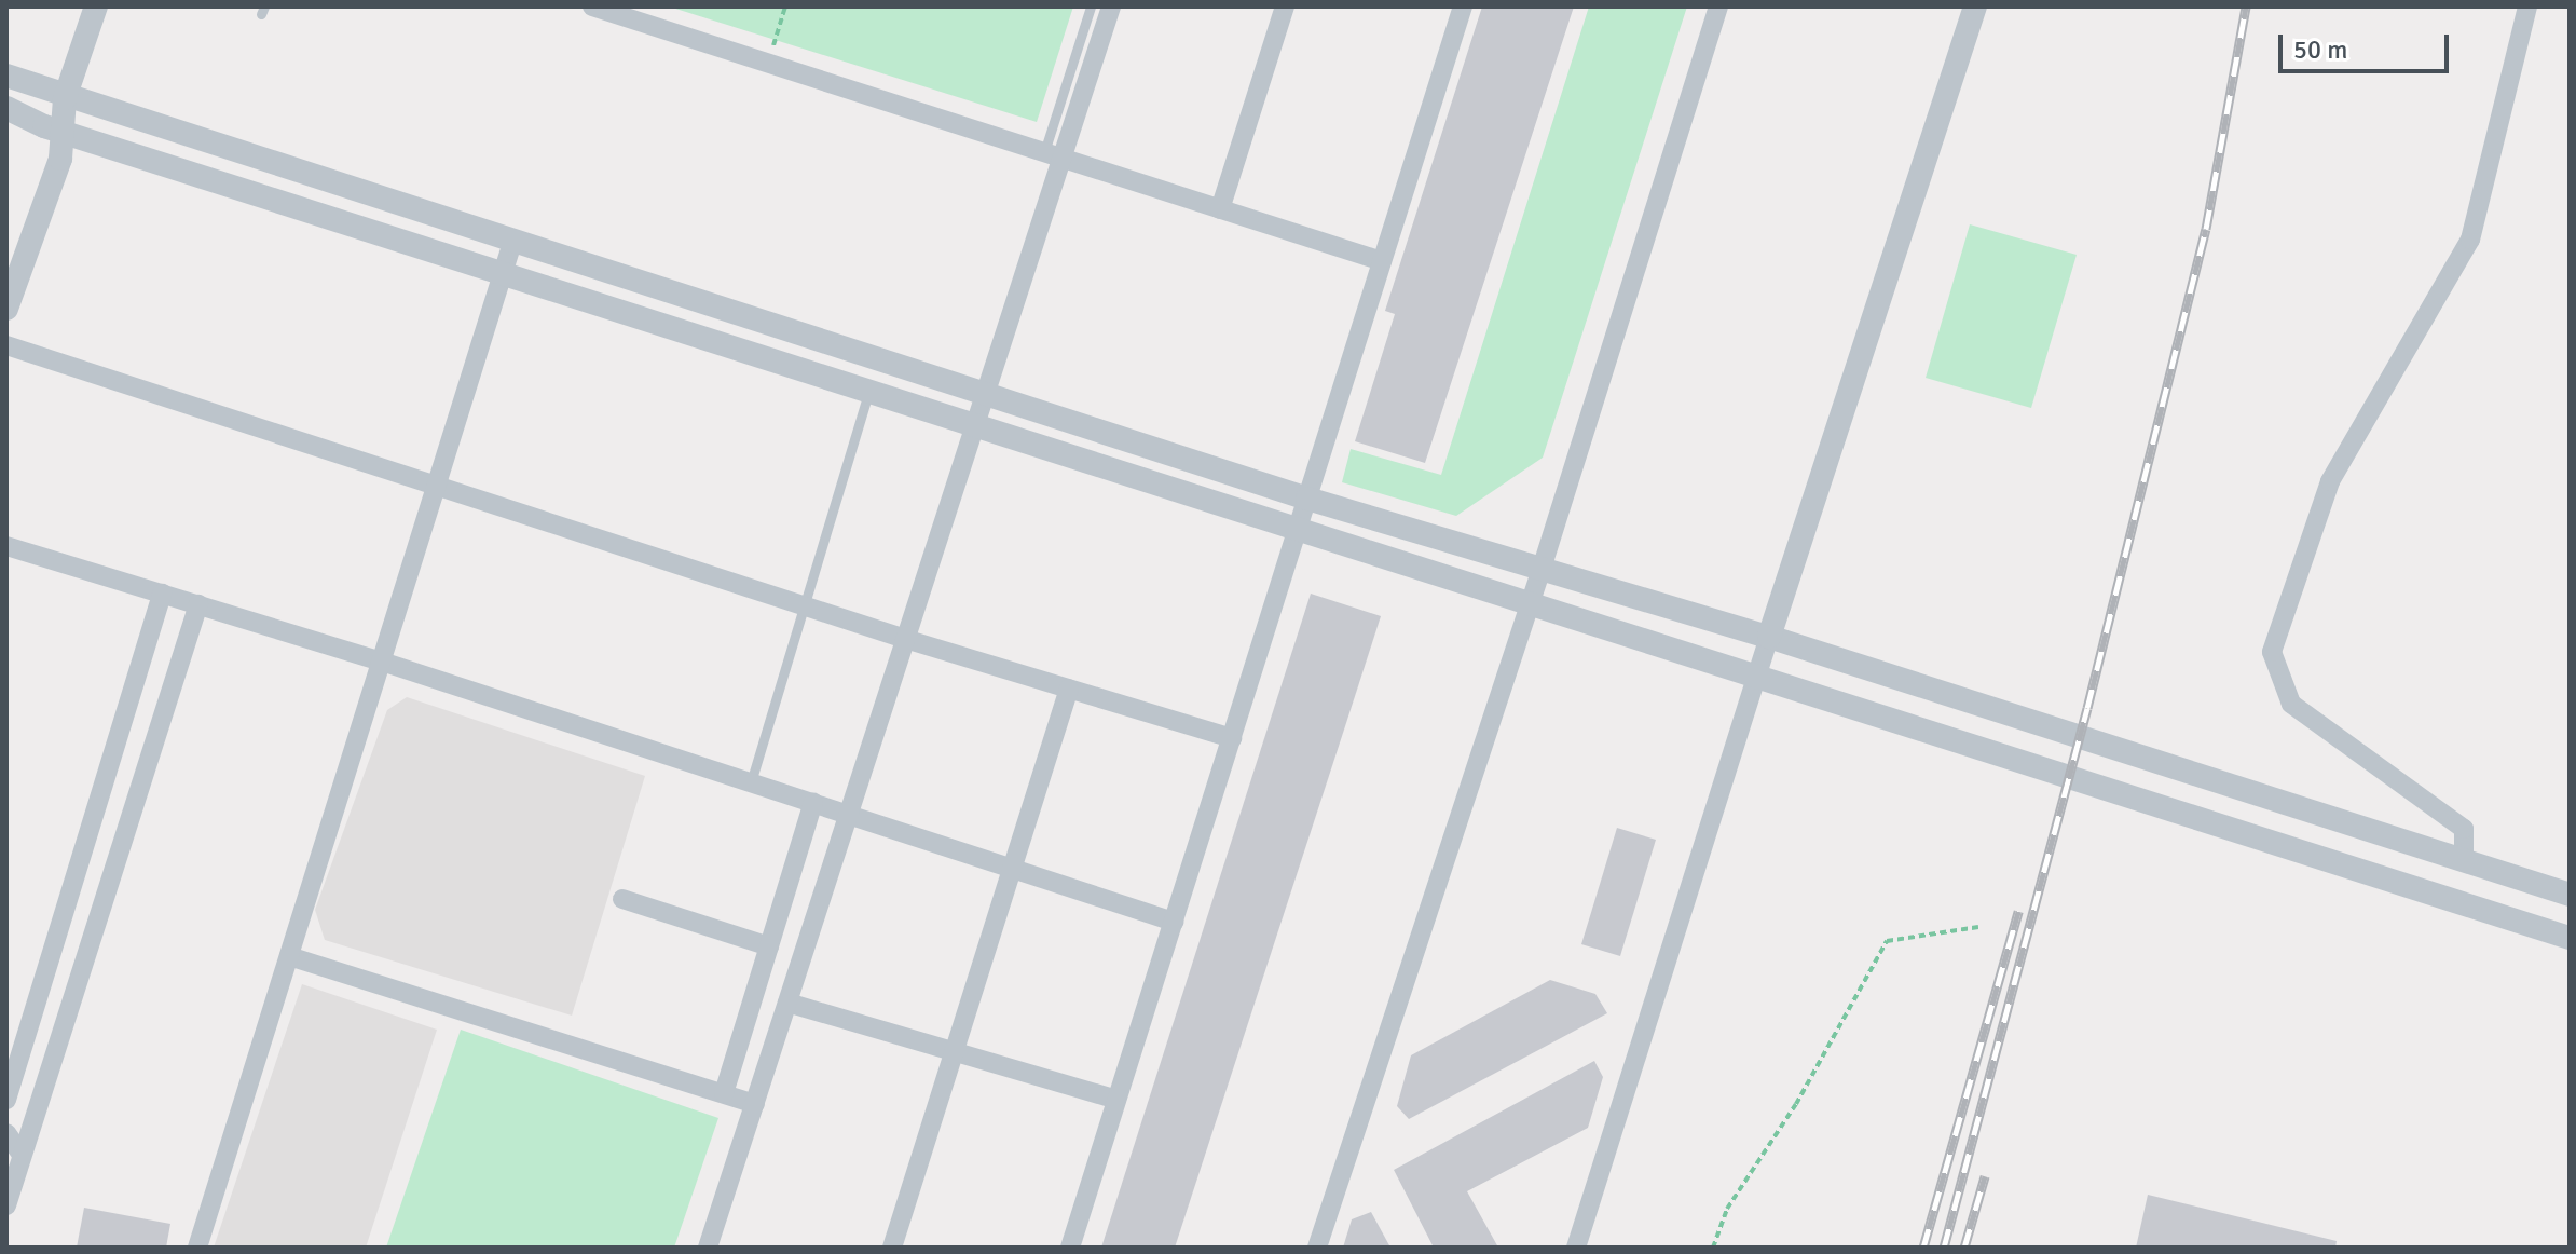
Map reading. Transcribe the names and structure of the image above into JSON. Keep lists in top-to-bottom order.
{
  "scale_bar": "50 m"
}
